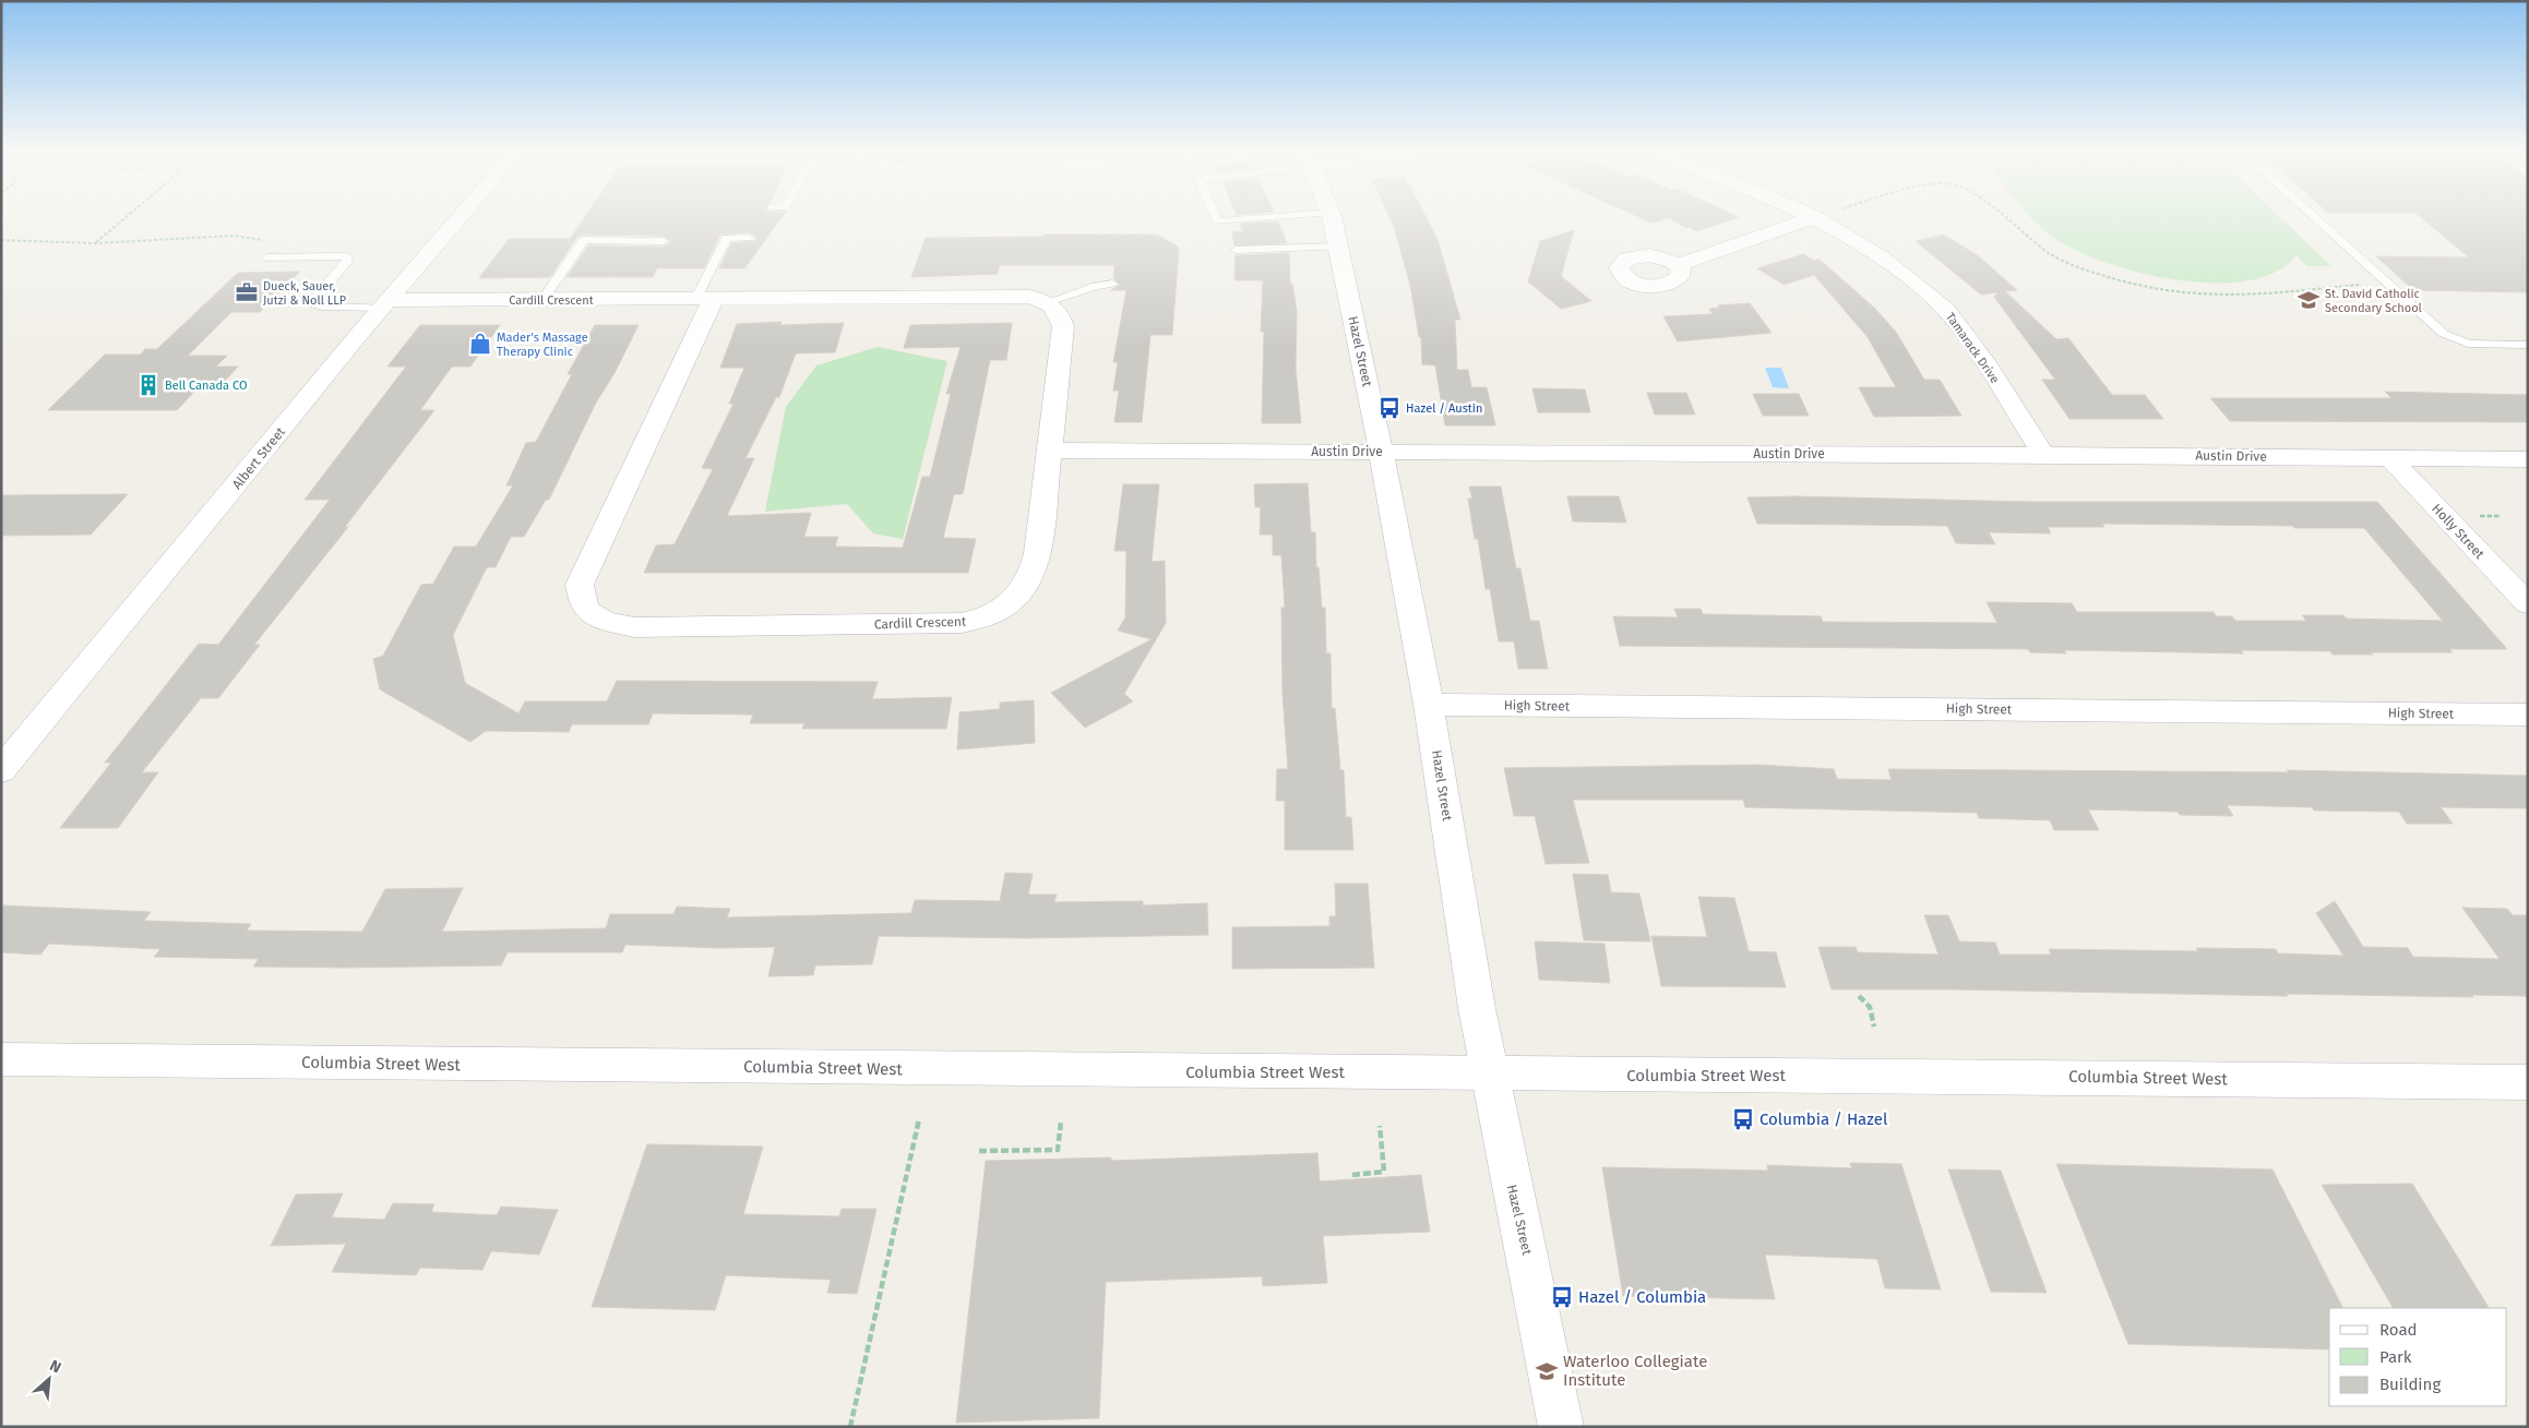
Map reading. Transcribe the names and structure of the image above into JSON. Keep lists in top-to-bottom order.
{
  "streets": {
    "street": [
      "Cardill Crescent",
      "Tamarack Drive",
      "Hazel Street",
      "Austin Drive",
      "Albert Street",
      "Holly Street",
      "High Street",
      "Columbia Street West"
    ]
  },
  "crossings": [
    ["Cardill Crescent", "Austin Drive"],
    ["Cardill Crescent", "Albert Street"],
    ["Tamarack Drive", "Austin Drive"],
    ["Hazel Street", "Austin Drive"],
    ["Hazel Street", "High Street"],
    ["Hazel Street", "Columbia Street West"],
    ["Austin Drive", "Holly Street"]
  ],
  "places": {
    "office": ["Dueck, Sauer, Jutzi & Noll LLP"],
    "school or university": ["St. David Catholic Secondary School", "Waterloo Collegiate Institute"],
    "shop": ["Mader's Massage Therapy Clinic"],
    "building": ["Bell Canada CO"],
    "bus stop": ["Hazel / Austin", "Columbia / Hazel", "Hazel / Columbia"]
  },
  "legend": ["Road", "Park", "Building"],
  "north": "top right"
}
